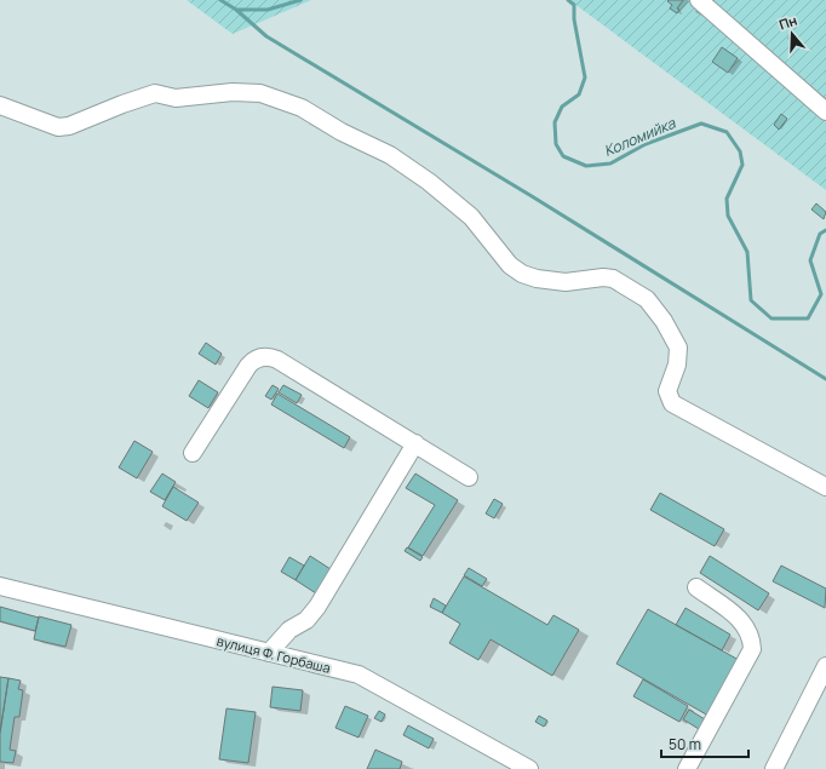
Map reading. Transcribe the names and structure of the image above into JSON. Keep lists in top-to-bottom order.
{
  "streets": {
    "street": ["вулиця Ф. Горбаша"]
  },
  "water": ["Коломийка"],
  "scale_bar": "50 m",
  "north": "top"
}
